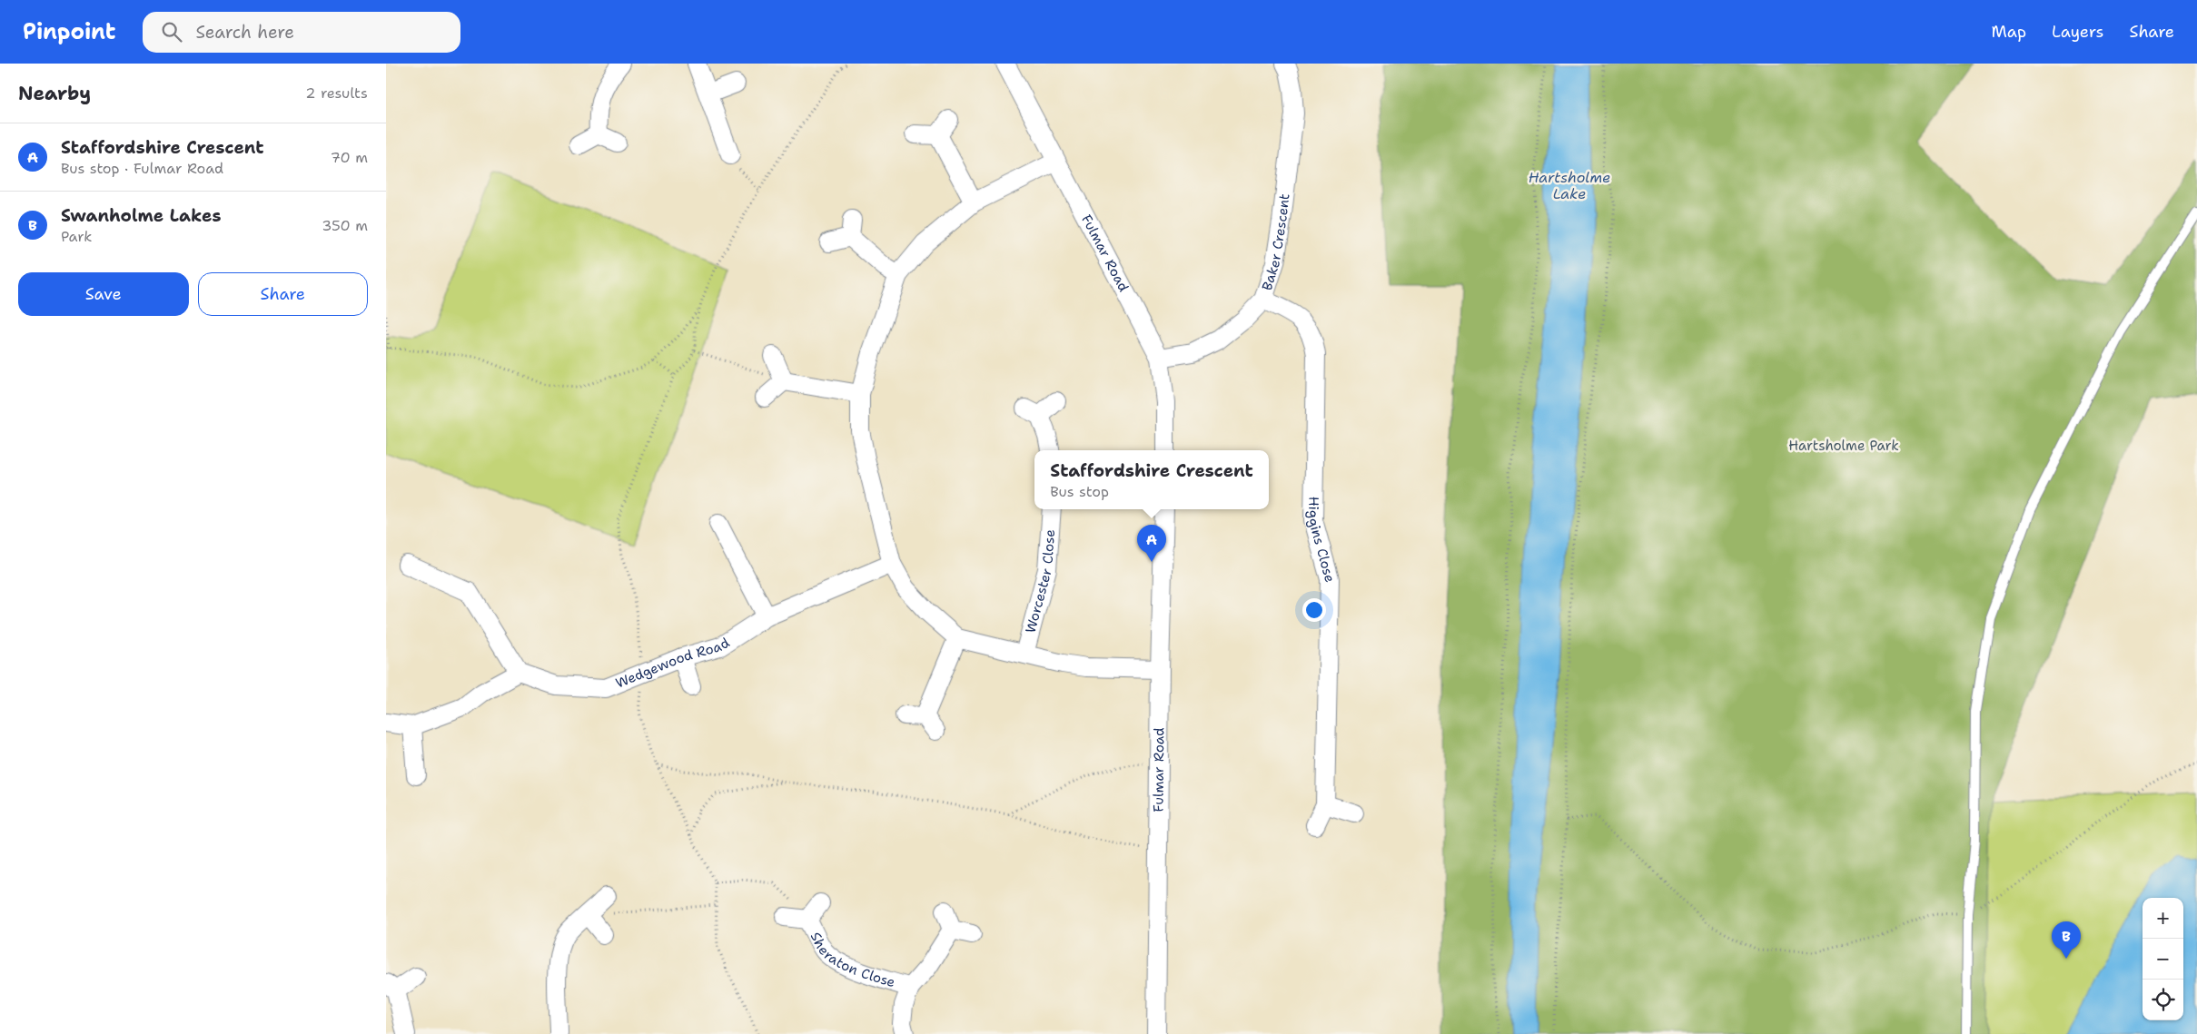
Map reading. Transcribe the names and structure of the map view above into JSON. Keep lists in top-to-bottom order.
{
  "streets": {
    "street": [
      "Baker Crescent",
      "Fulmar Road",
      "Higgins Close",
      "Worcester Close",
      "Wedgewood Road",
      "Sheraton Close"
    ]
  },
  "crossings": [
    ["Baker Crescent", "Fulmar Road"],
    ["Baker Crescent", "Higgins Close"]
  ],
  "water": ["Hartsholme Lake"],
  "parks": ["Hartsholme Park"],
  "page": {
    "header": "Pinpoint",
    "search": "Search here",
    "nav": ["Map", "Layers", "Share"],
    "heading": ["Nearby", "2 results"],
    "list": [
      {
        "mark": "A",
        "name": "Staffordshire Crescent",
        "note": "Bus stop · Fulmar Road",
        "value": "70 m"
      },
      {
        "mark": "B",
        "name": "Swanholme Lakes",
        "note": "Park",
        "value": "350 m"
      }
    ],
    "buttons": ["Save", "Share"],
    "popup": ["Staffordshire Crescent", "Bus stop"],
    "pins": ["A", "B"],
    "map_buttons": ["+", "−"]
  }
}
